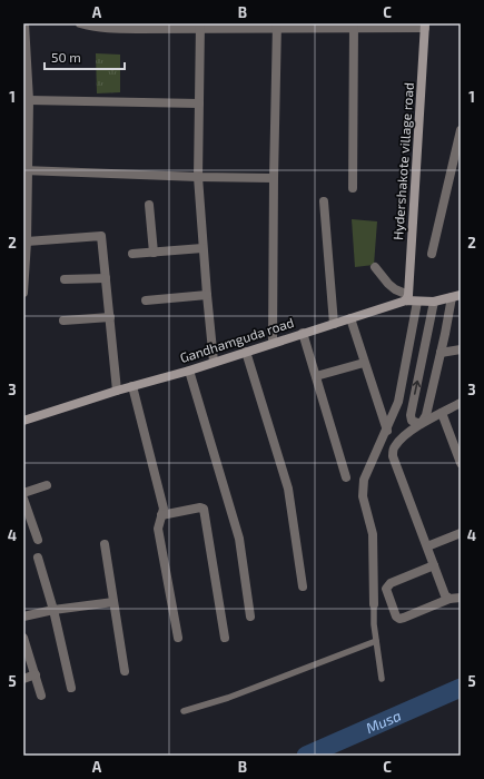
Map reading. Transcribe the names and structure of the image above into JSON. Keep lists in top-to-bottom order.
{
  "streets": {
    "street": ["Hydershakote village road", "Gandhamguda road"]
  },
  "crossings": [
    ["Hydershakote village road", "Gandhamguda road"]
  ],
  "water": ["Musa"],
  "scale_bar": "50 m",
  "grid": {
    "columns": ["A", "B", "C"],
    "rows": [
      "1",
      "2",
      "3",
      "4",
      "5"
    ]
  }
}
